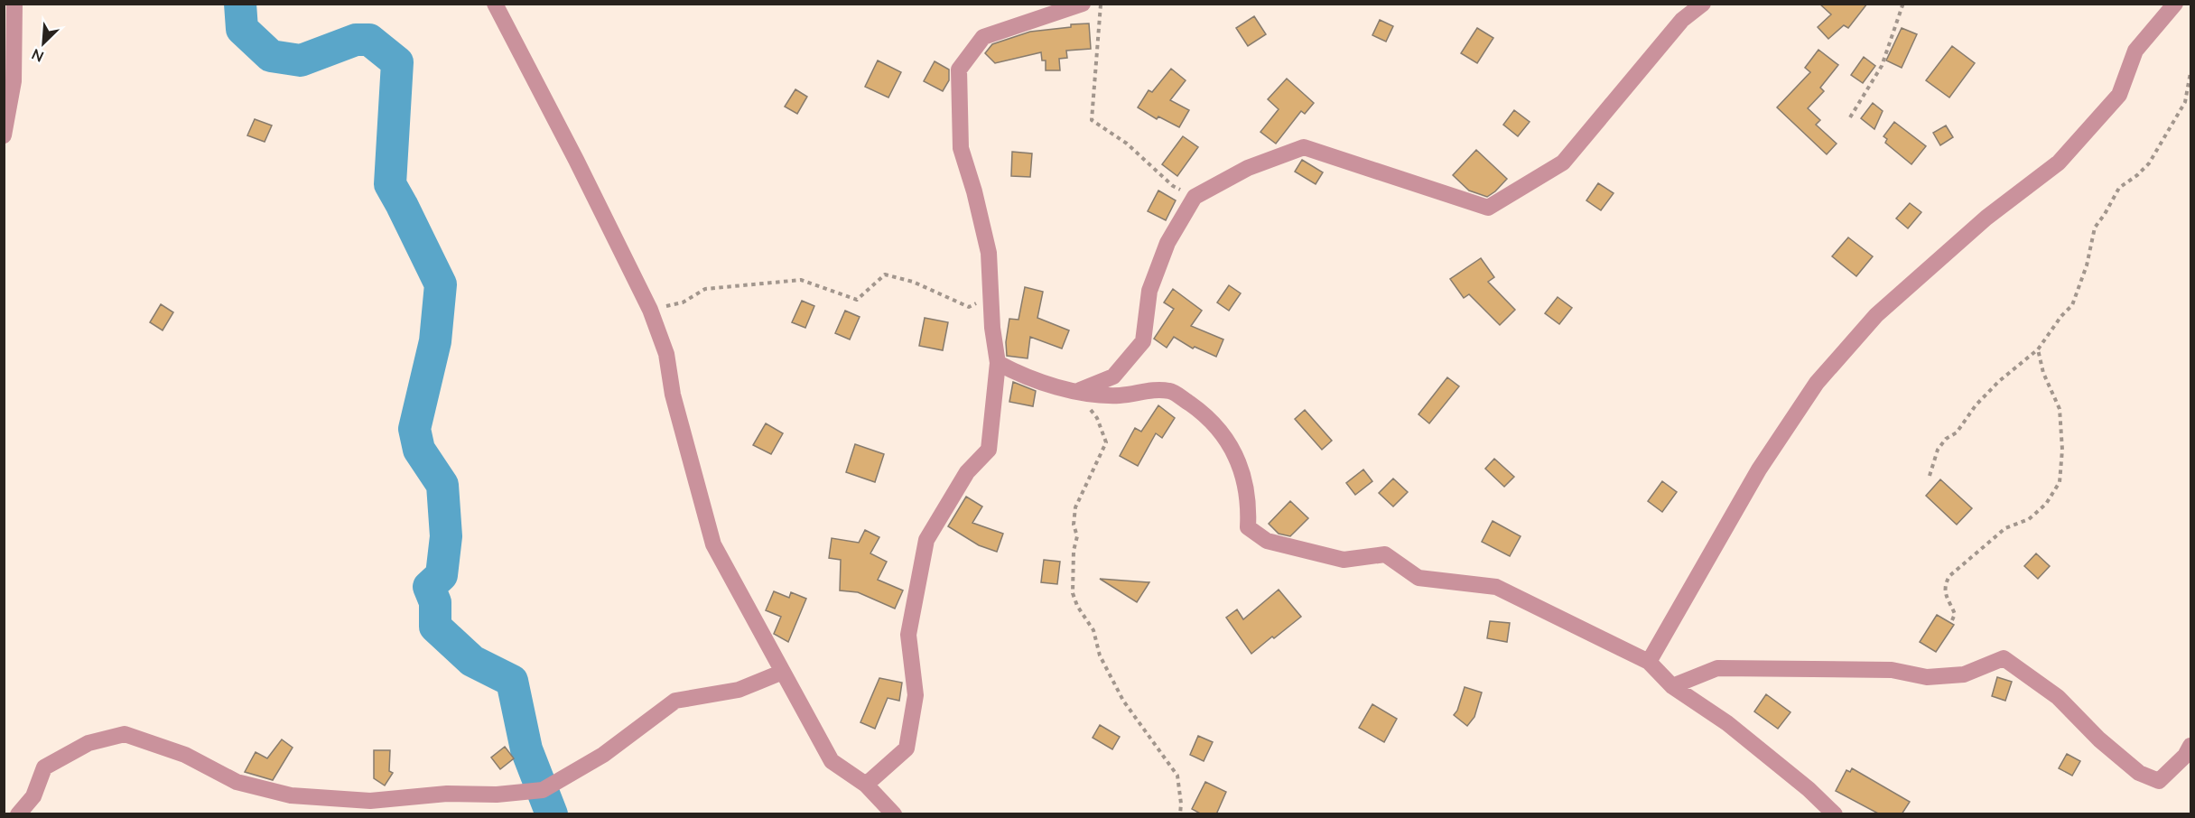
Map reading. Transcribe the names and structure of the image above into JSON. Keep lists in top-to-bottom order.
{
  "north": "bottom left"
}
